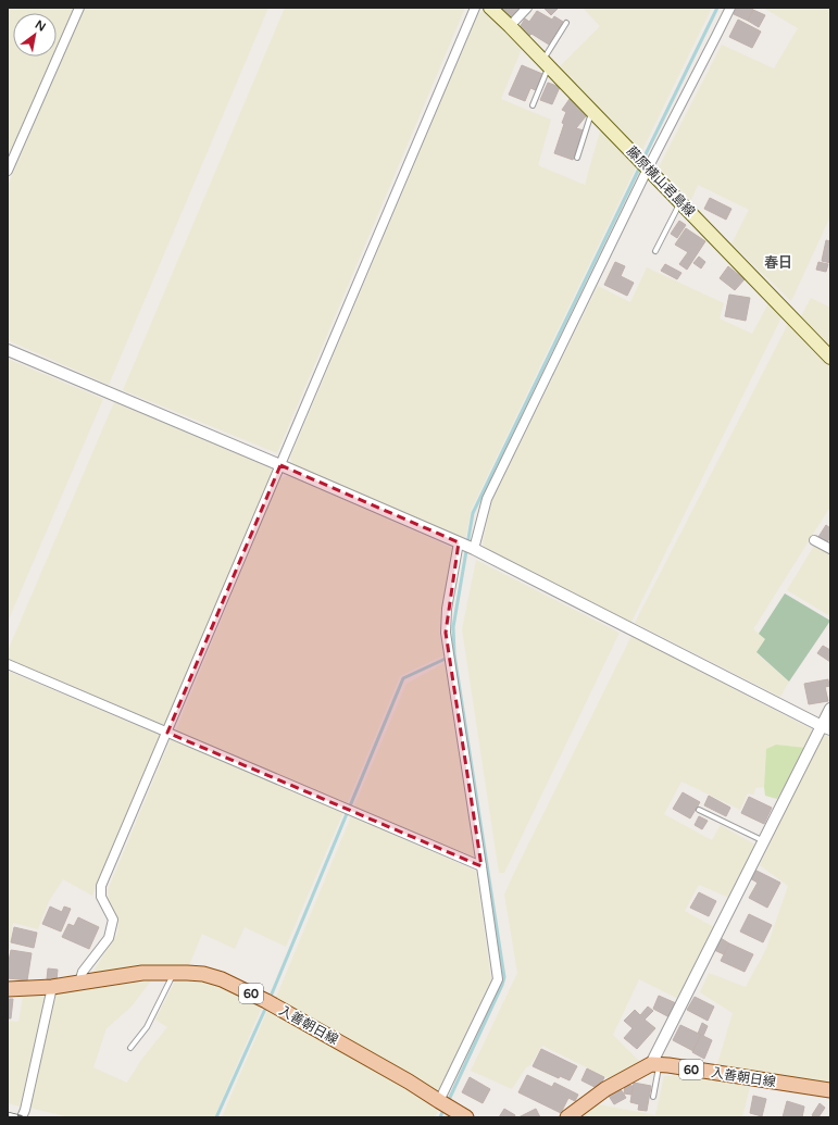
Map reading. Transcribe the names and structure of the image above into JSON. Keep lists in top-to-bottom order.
{
  "streets": {
    "main road": ["藤原横山君島線", "60", "入善朝日線"]
  },
  "districts": ["春日"],
  "north": "top right"
}
